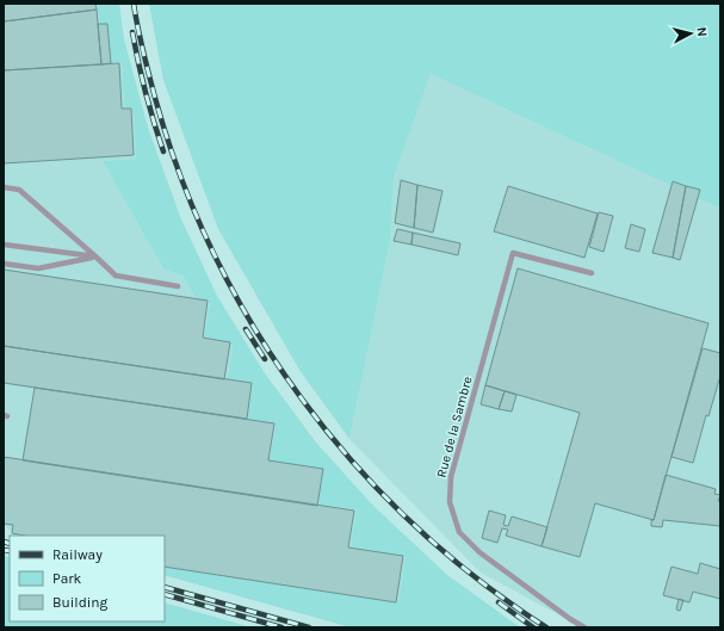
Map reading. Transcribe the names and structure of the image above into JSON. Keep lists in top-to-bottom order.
{
  "streets": {
    "lane": ["Rue de la Sambre"]
  },
  "legend": ["Railway", "Park", "Building"],
  "north": "right"
}
